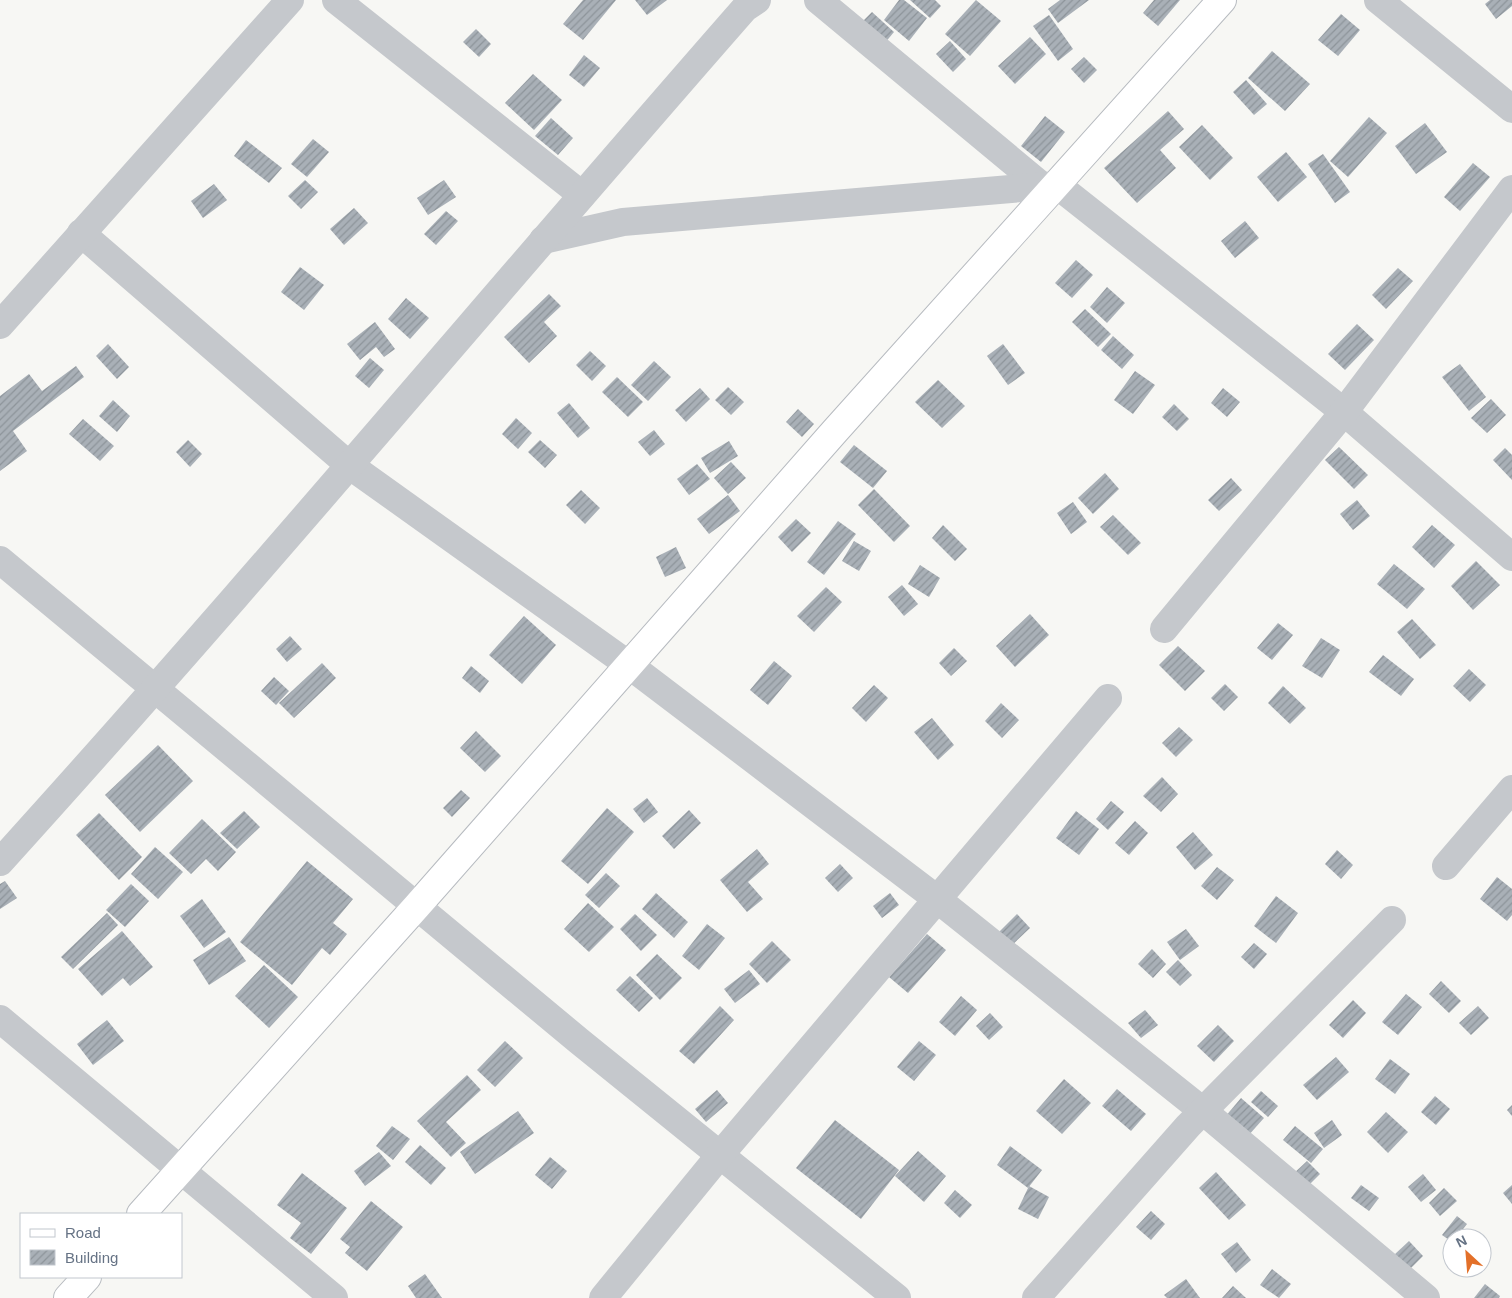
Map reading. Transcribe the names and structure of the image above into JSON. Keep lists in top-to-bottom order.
{
  "legend": ["Road", "Building"],
  "north": "top left"
}
